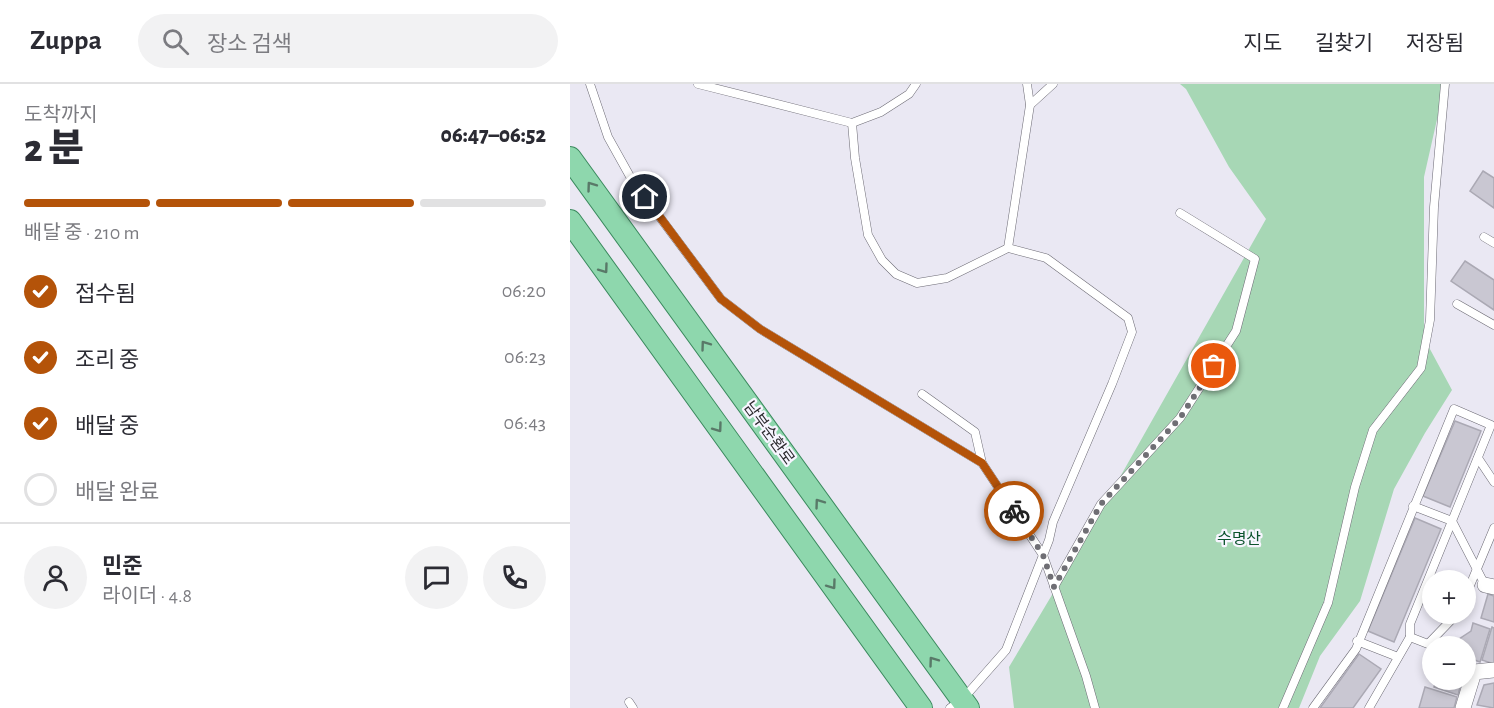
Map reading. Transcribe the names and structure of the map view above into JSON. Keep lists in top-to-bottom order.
{
  "streets": {
    "main road": ["남부순환로"]
  },
  "parks": ["수명산"],
  "page": {
    "header": "Zuppa",
    "search": "장소 검색",
    "nav": ["지도", "길찾기", "저장됨"],
    "heading": ["2 분", "도착까지", "06:47–06:52"],
    "panel": ["민준", "라이더 · 4.8"],
    "bar": "배달 중 · 210 m",
    "list": [
      ["접수됨", "06:20"],
      ["조리 중", "06:23"],
      ["배달 중", "06:43"],
      "배달 완료"
    ],
    "map_buttons": ["+", "−"]
  }
}
